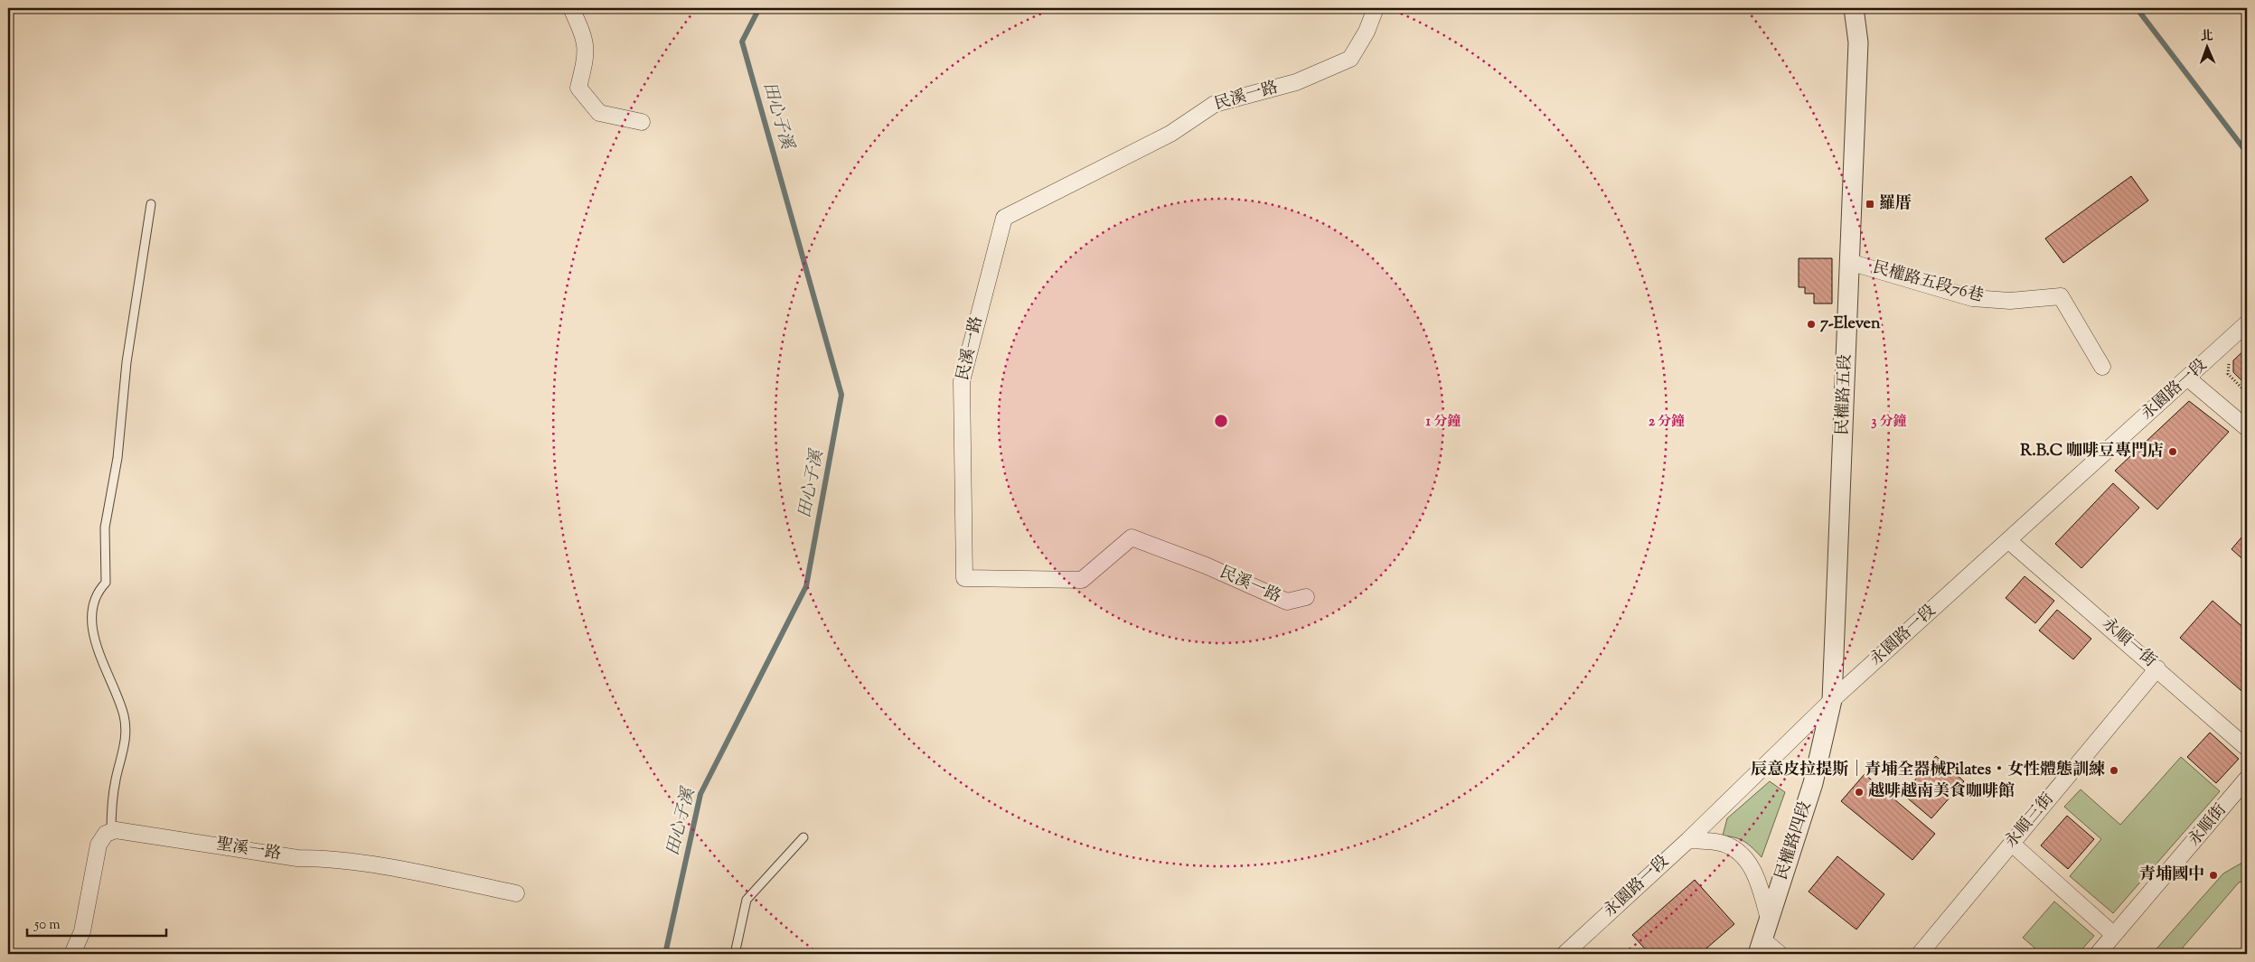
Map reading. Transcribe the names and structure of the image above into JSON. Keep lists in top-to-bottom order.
{
  "streets": {
    "street": [
      "民溪一路",
      "民權路五段76巷",
      "永園路一段",
      "民權路五段",
      "永順一街",
      "永順三街",
      "永順街",
      "民權路四段",
      "聖溪一路"
    ]
  },
  "crossings": [
    ["民權路五段76巷", "民權路五段"],
    ["永園路一段", "民權路五段"],
    ["永園路一段", "永順一街"],
    ["永園路一段", "民權路四段"],
    ["民權路五段", "民權路四段"],
    ["永順一街", "永順三街"]
  ],
  "water": ["田心子溪"],
  "places": {
    "transit": ["羅厝"],
    "other": [
      "7-Eleven",
      "R.B.C 咖啡豆專門店",
      "辰意皮拉提斯｜青埔全器械Pilates・女性體態訓練",
      "越啡越南美食咖啡館",
      "青埔國中"
    ]
  },
  "scale_bar": "50 m",
  "north": "top",
  "rings": ["1 分鐘", "2 分鐘", "3 分鐘"]
}
